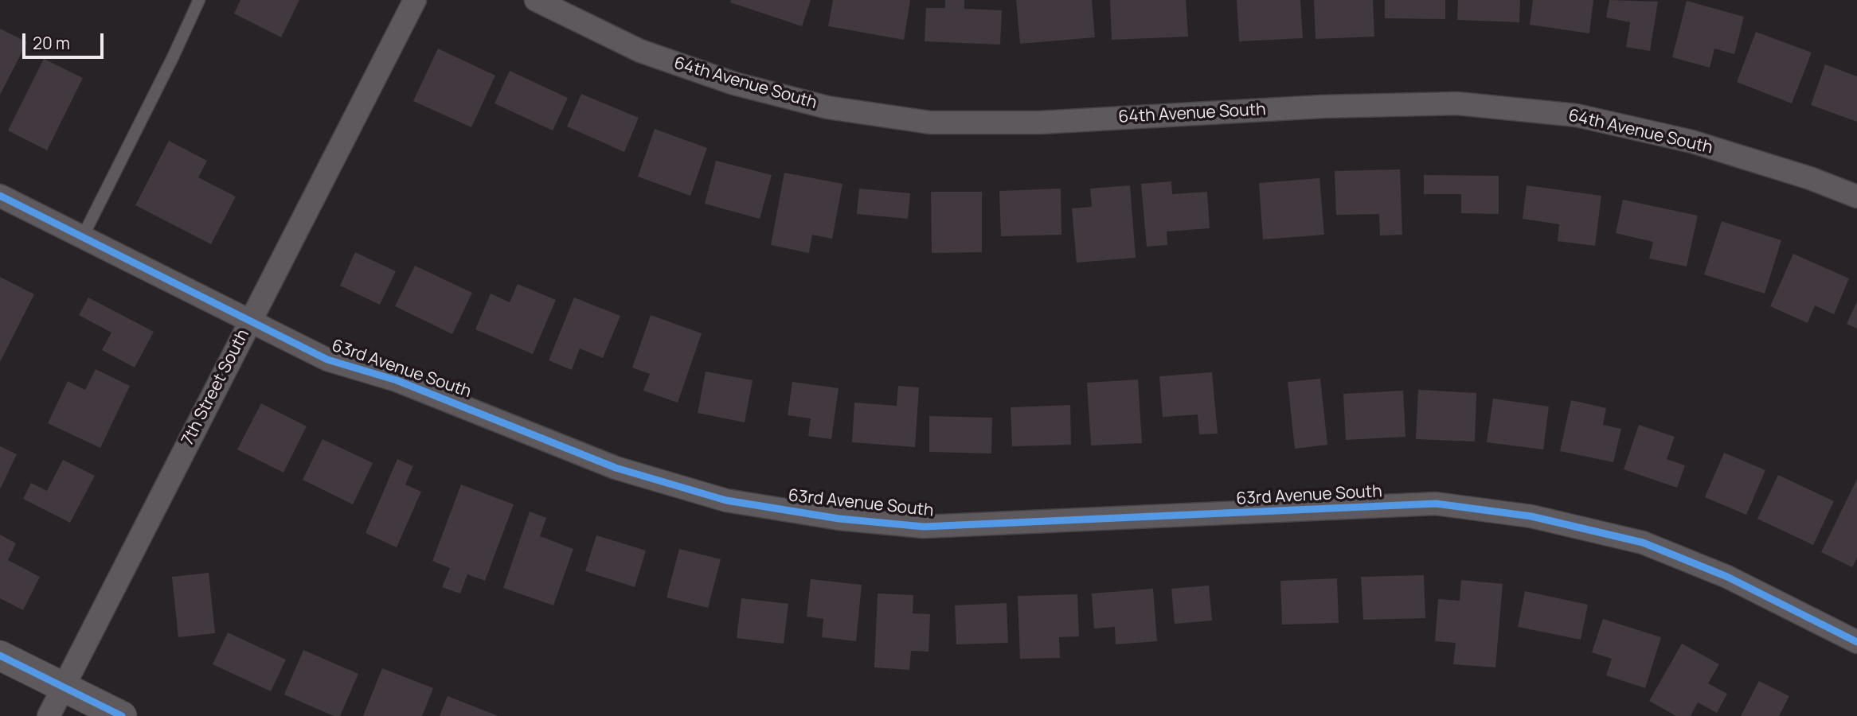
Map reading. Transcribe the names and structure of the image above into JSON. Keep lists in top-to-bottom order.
{
  "streets": {
    "street": ["64th Avenue South", "63rd Avenue South", "7th Street South"]
  },
  "crossings": [
    ["63rd Avenue South", "7th Street South"]
  ],
  "scale_bar": "20 m"
}
